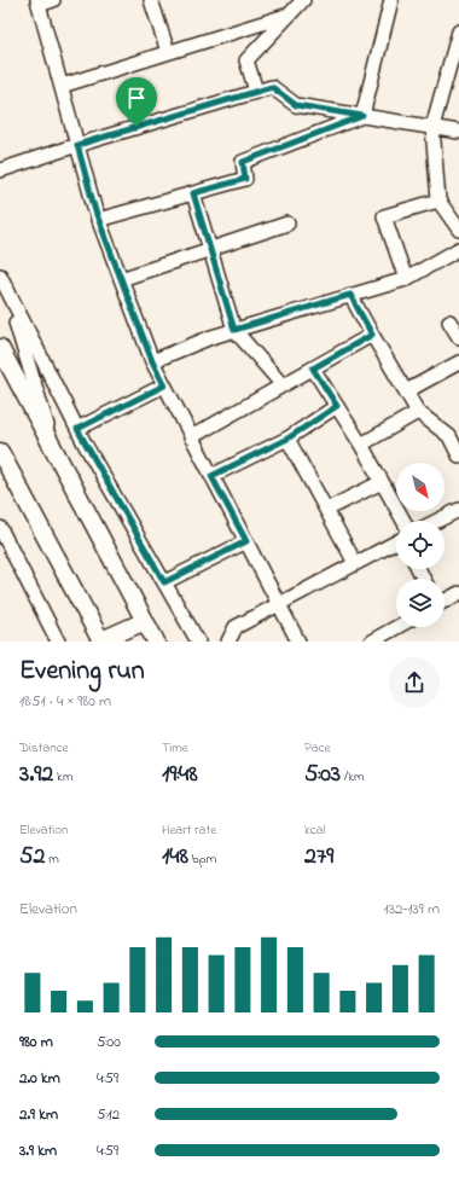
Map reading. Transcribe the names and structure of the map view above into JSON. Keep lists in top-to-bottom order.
{
  "north": "bottom right",
  "page": {
    "heading": ["Evening run", "18:51 · 4 × 980 m"],
    "stats": [
      ["Distance", "3.92 km"],
      ["Time", "19:48"],
      ["Pace", "5:03 /km"],
      ["Elevation", "52 m"],
      ["Heart rate", "148 bpm"],
      ["kcal", "279"]
    ],
    "chart": ["Elevation", "132–139 m"],
    "list": [
      {
        "name": "980 m",
        "note": "5:00"
      },
      {
        "name": "2.0 km",
        "note": "4:59"
      },
      {
        "name": "2.9 km",
        "note": "5:12"
      },
      {
        "name": "3.9 km",
        "note": "4:59"
      }
    ]
  }
}
